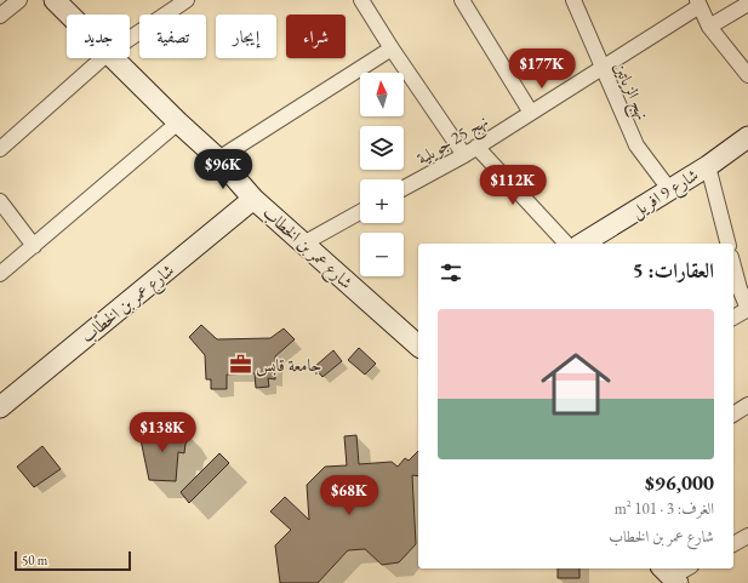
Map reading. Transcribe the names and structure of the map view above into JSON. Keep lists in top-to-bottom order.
{
  "streets": {
    "street": [
      "نهج الزياتين",
      "نهج 25 جويلية",
      "شارع 9 افريل",
      "شارع عمر بن الخطاب",
      "شارع عمر بن الخطّاب"
    ]
  },
  "crossings": [
    ["نهج الزياتين", "نهج 25 جويلية"],
    ["نهج الزياتين", "شارع 9 افريل"],
    ["شارع عمر بن الخطاب", "شارع عمر بن الخطّاب"]
  ],
  "places": {
    "office": ["جامعة قابس"]
  },
  "scale_bar": "50 m",
  "north": "top",
  "page": {
    "chip": [
      "شراء",
      "إيجار",
      "تصفية",
      "جديد"
    ],
    "price": [
      "$177K",
      "$96K",
      "$112K",
      "$138K",
      "$68K"
    ],
    "map_buttons": ["+", "−"],
    "heading": "العقارات: 5",
    "list": [
      {
        "name": "$96,000",
        "note": "الغرف: 3 · 101 m² · شارع عمر بن الخطاب"
      }
    ],
    "scale": "50 m"
  }
}
